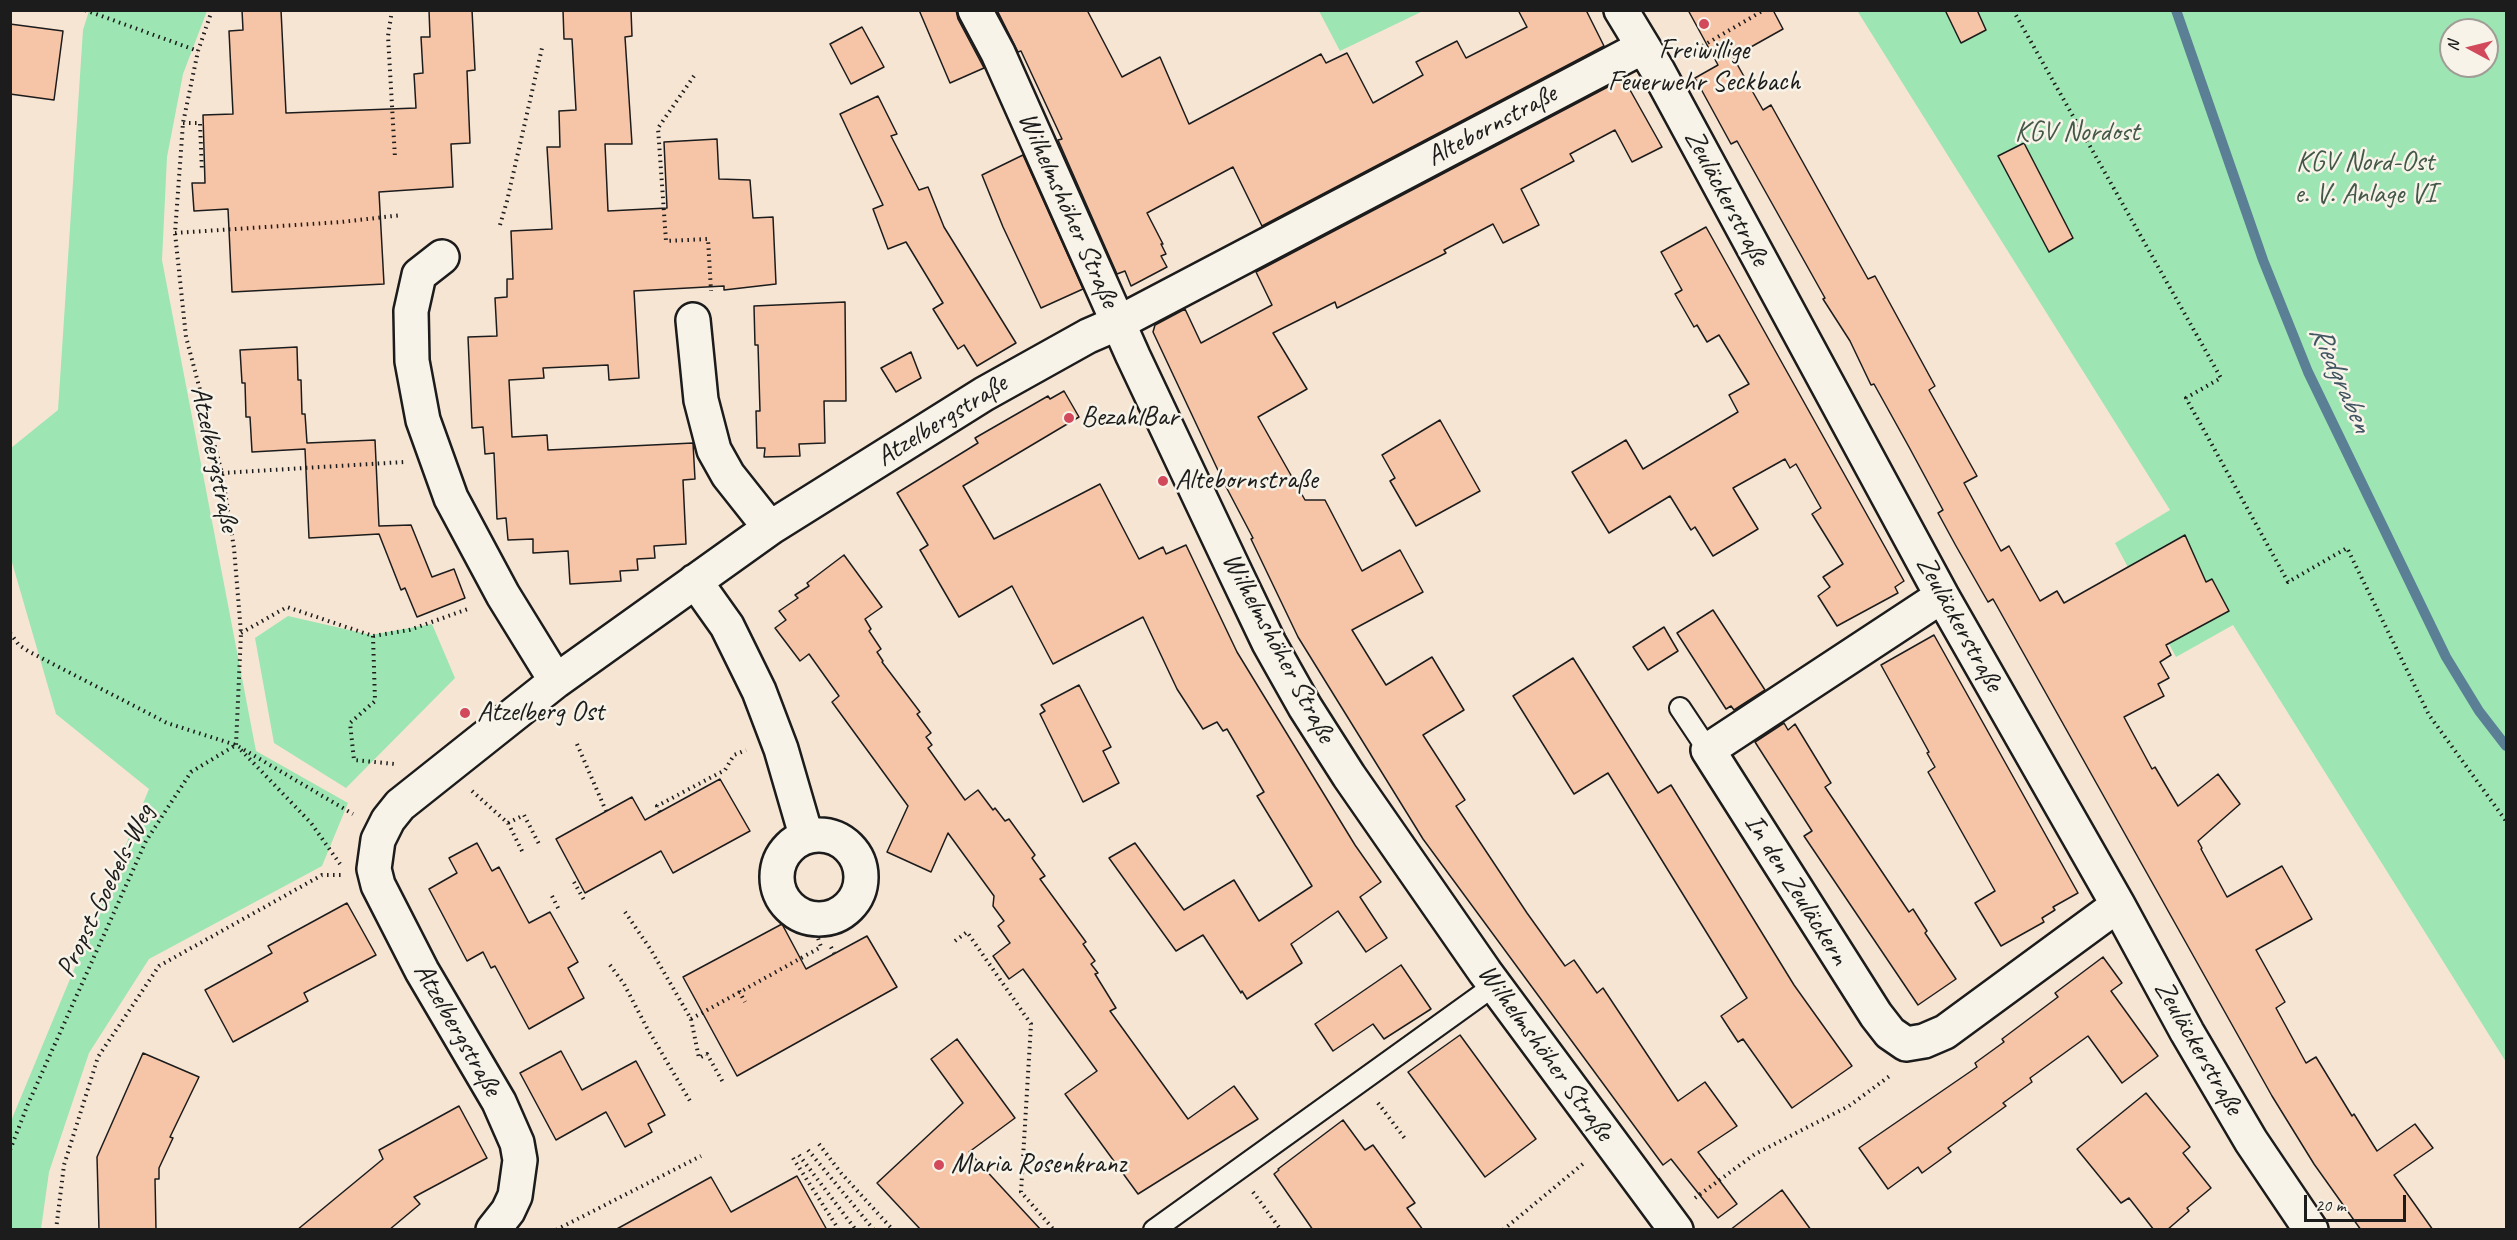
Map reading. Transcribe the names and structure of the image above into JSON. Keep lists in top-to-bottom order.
{
  "streets": {
    "street": [
      "Altebornstraße",
      "Zeuläckerstraße",
      "Wilhelmshöher Straße",
      "Atzelbergstraße",
      "In den Zeuläckern"
    ],
    "path": ["Propst-Goebels-Weg"]
  },
  "crossings": [
    ["Altebornstraße", "Zeuläckerstraße"],
    ["Altebornstraße", "Wilhelmshöher Straße"],
    ["Altebornstraße", "Atzelbergstraße"],
    ["Wilhelmshöher Straße", "Atzelbergstraße"],
    ["Atzelbergstraße", "Propst-Goebels-Weg"]
  ],
  "water": ["Riedgraben"],
  "parks": ["KGV Nordost", "KGV Nord-Ost e. V. Anlage VI"],
  "places": [
    "Freiwillige Feuerwehr Seckbach",
    "BezahlBar",
    "Altebornstraße",
    "Atzelberg Ost",
    "Maria Rosenkranz"
  ],
  "scale_bar": "20 m",
  "north": "left"
}
